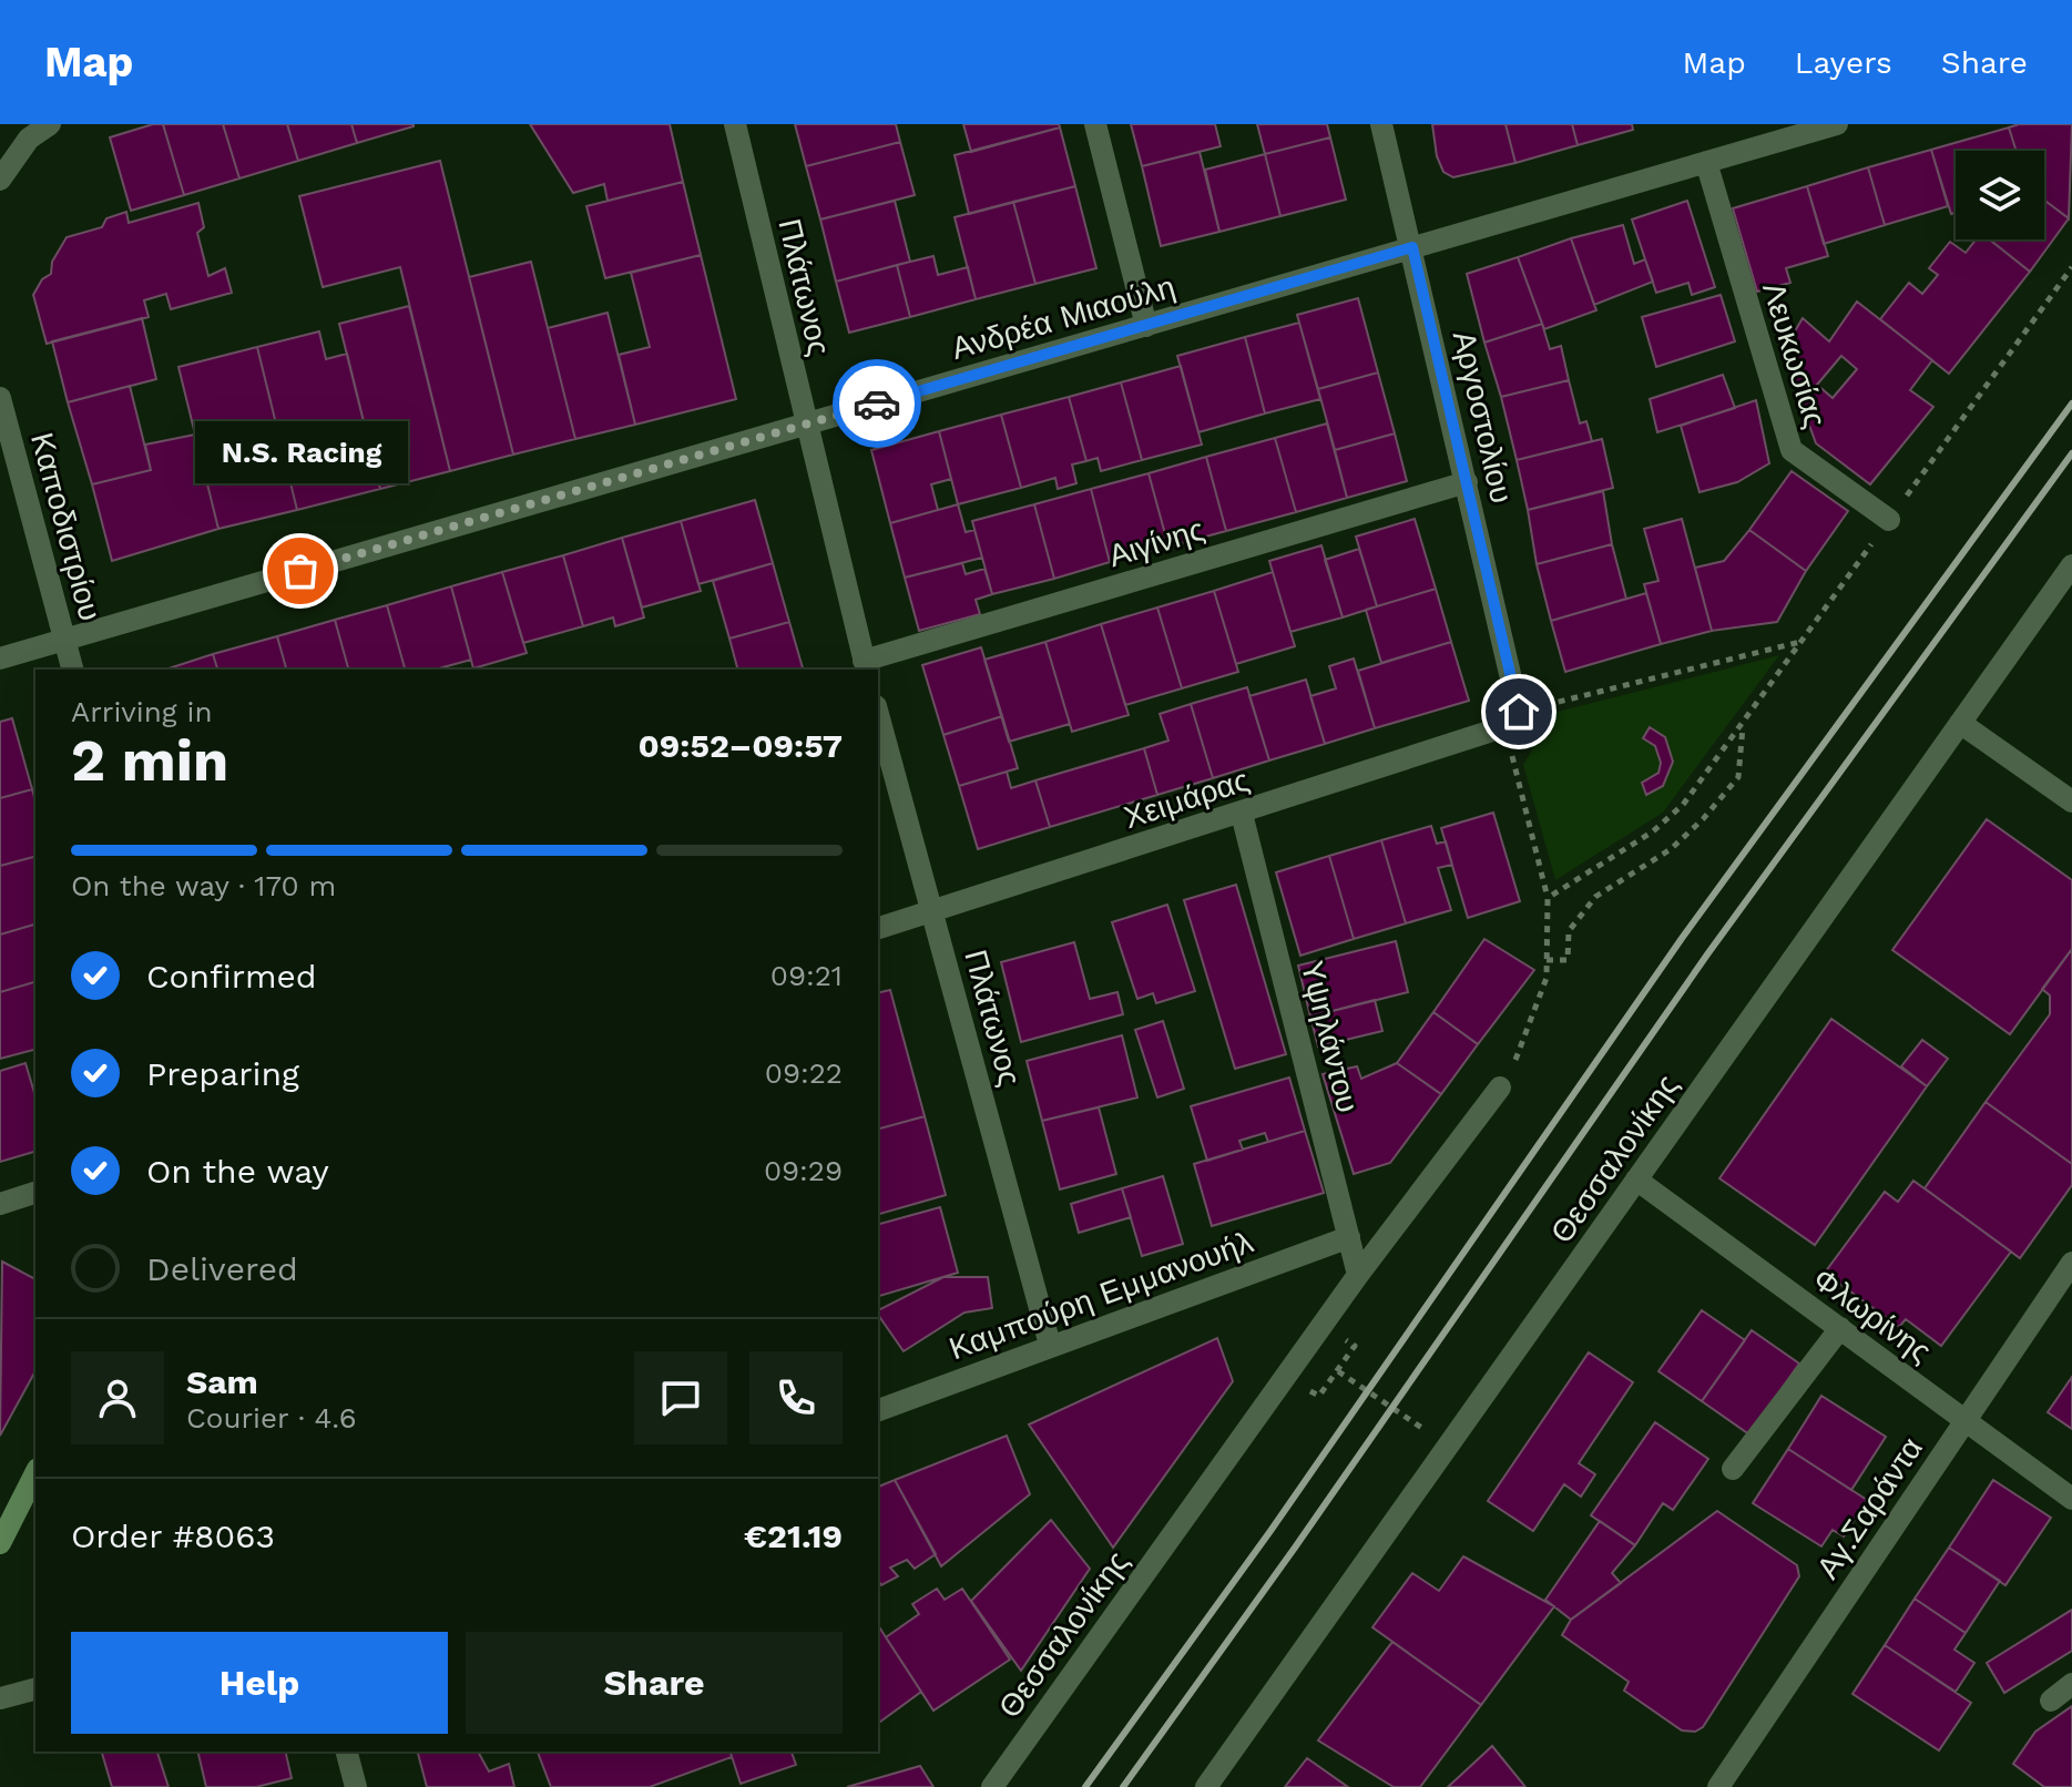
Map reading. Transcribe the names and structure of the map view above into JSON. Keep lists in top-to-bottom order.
{
  "streets": {
    "street": [
      "Πλάτωνος",
      "Ανδρέα Μιαούλη",
      "Λευκωσίας",
      "Αργοστολίου",
      "Καποδιστρίου",
      "Αιγίνης",
      "Χειμάρας",
      "Υψηλάντου",
      "Θεσσαλονίκης",
      "Καμπούρη Εμμανουήλ",
      "Φλωρίνης",
      "Αγ.Σαράντα"
    ]
  },
  "crossings": [
    ["Πλάτωνος", "Ανδρέα Μιαούλη"],
    ["Πλάτωνος", "Αιγίνης"],
    ["Πλάτωνος", "Χειμάρας"],
    ["Πλάτωνος", "Καμπούρη Εμμανουήλ"],
    ["Ανδρέα Μιαούλη", "Λευκωσίας"],
    ["Ανδρέα Μιαούλη", "Αργοστολίου"],
    ["Ανδρέα Μιαούλη", "Καποδιστρίου"],
    ["Αργοστολίου", "Αιγίνης"],
    ["Αργοστολίου", "Χειμάρας"],
    ["Χειμάρας", "Υψηλάντου"],
    ["Υψηλάντου", "Θεσσαλονίκης"],
    ["Υψηλάντου", "Καμπούρη Εμμανουήλ"],
    ["Θεσσαλονίκης", "Φλωρίνης"],
    ["Φλωρίνης", "Αγ.Σαράντα"]
  ],
  "places": ["N.S. Racing"],
  "page": {
    "header": "Map",
    "nav": ["Map", "Layers", "Share"],
    "bubble": "N.S. Racing",
    "heading": ["2 min", "Arriving in", "09:52–09:57"],
    "panel": [
      "Sam",
      "Courier · 4.6",
      "Order #8063",
      "€21.19"
    ],
    "bar": "On the way · 170 m",
    "list": [
      ["Confirmed", "09:21"],
      ["Preparing", "09:22"],
      ["On the way", "09:29"],
      "Delivered"
    ],
    "buttons": ["Help", "Share"]
  }
}
